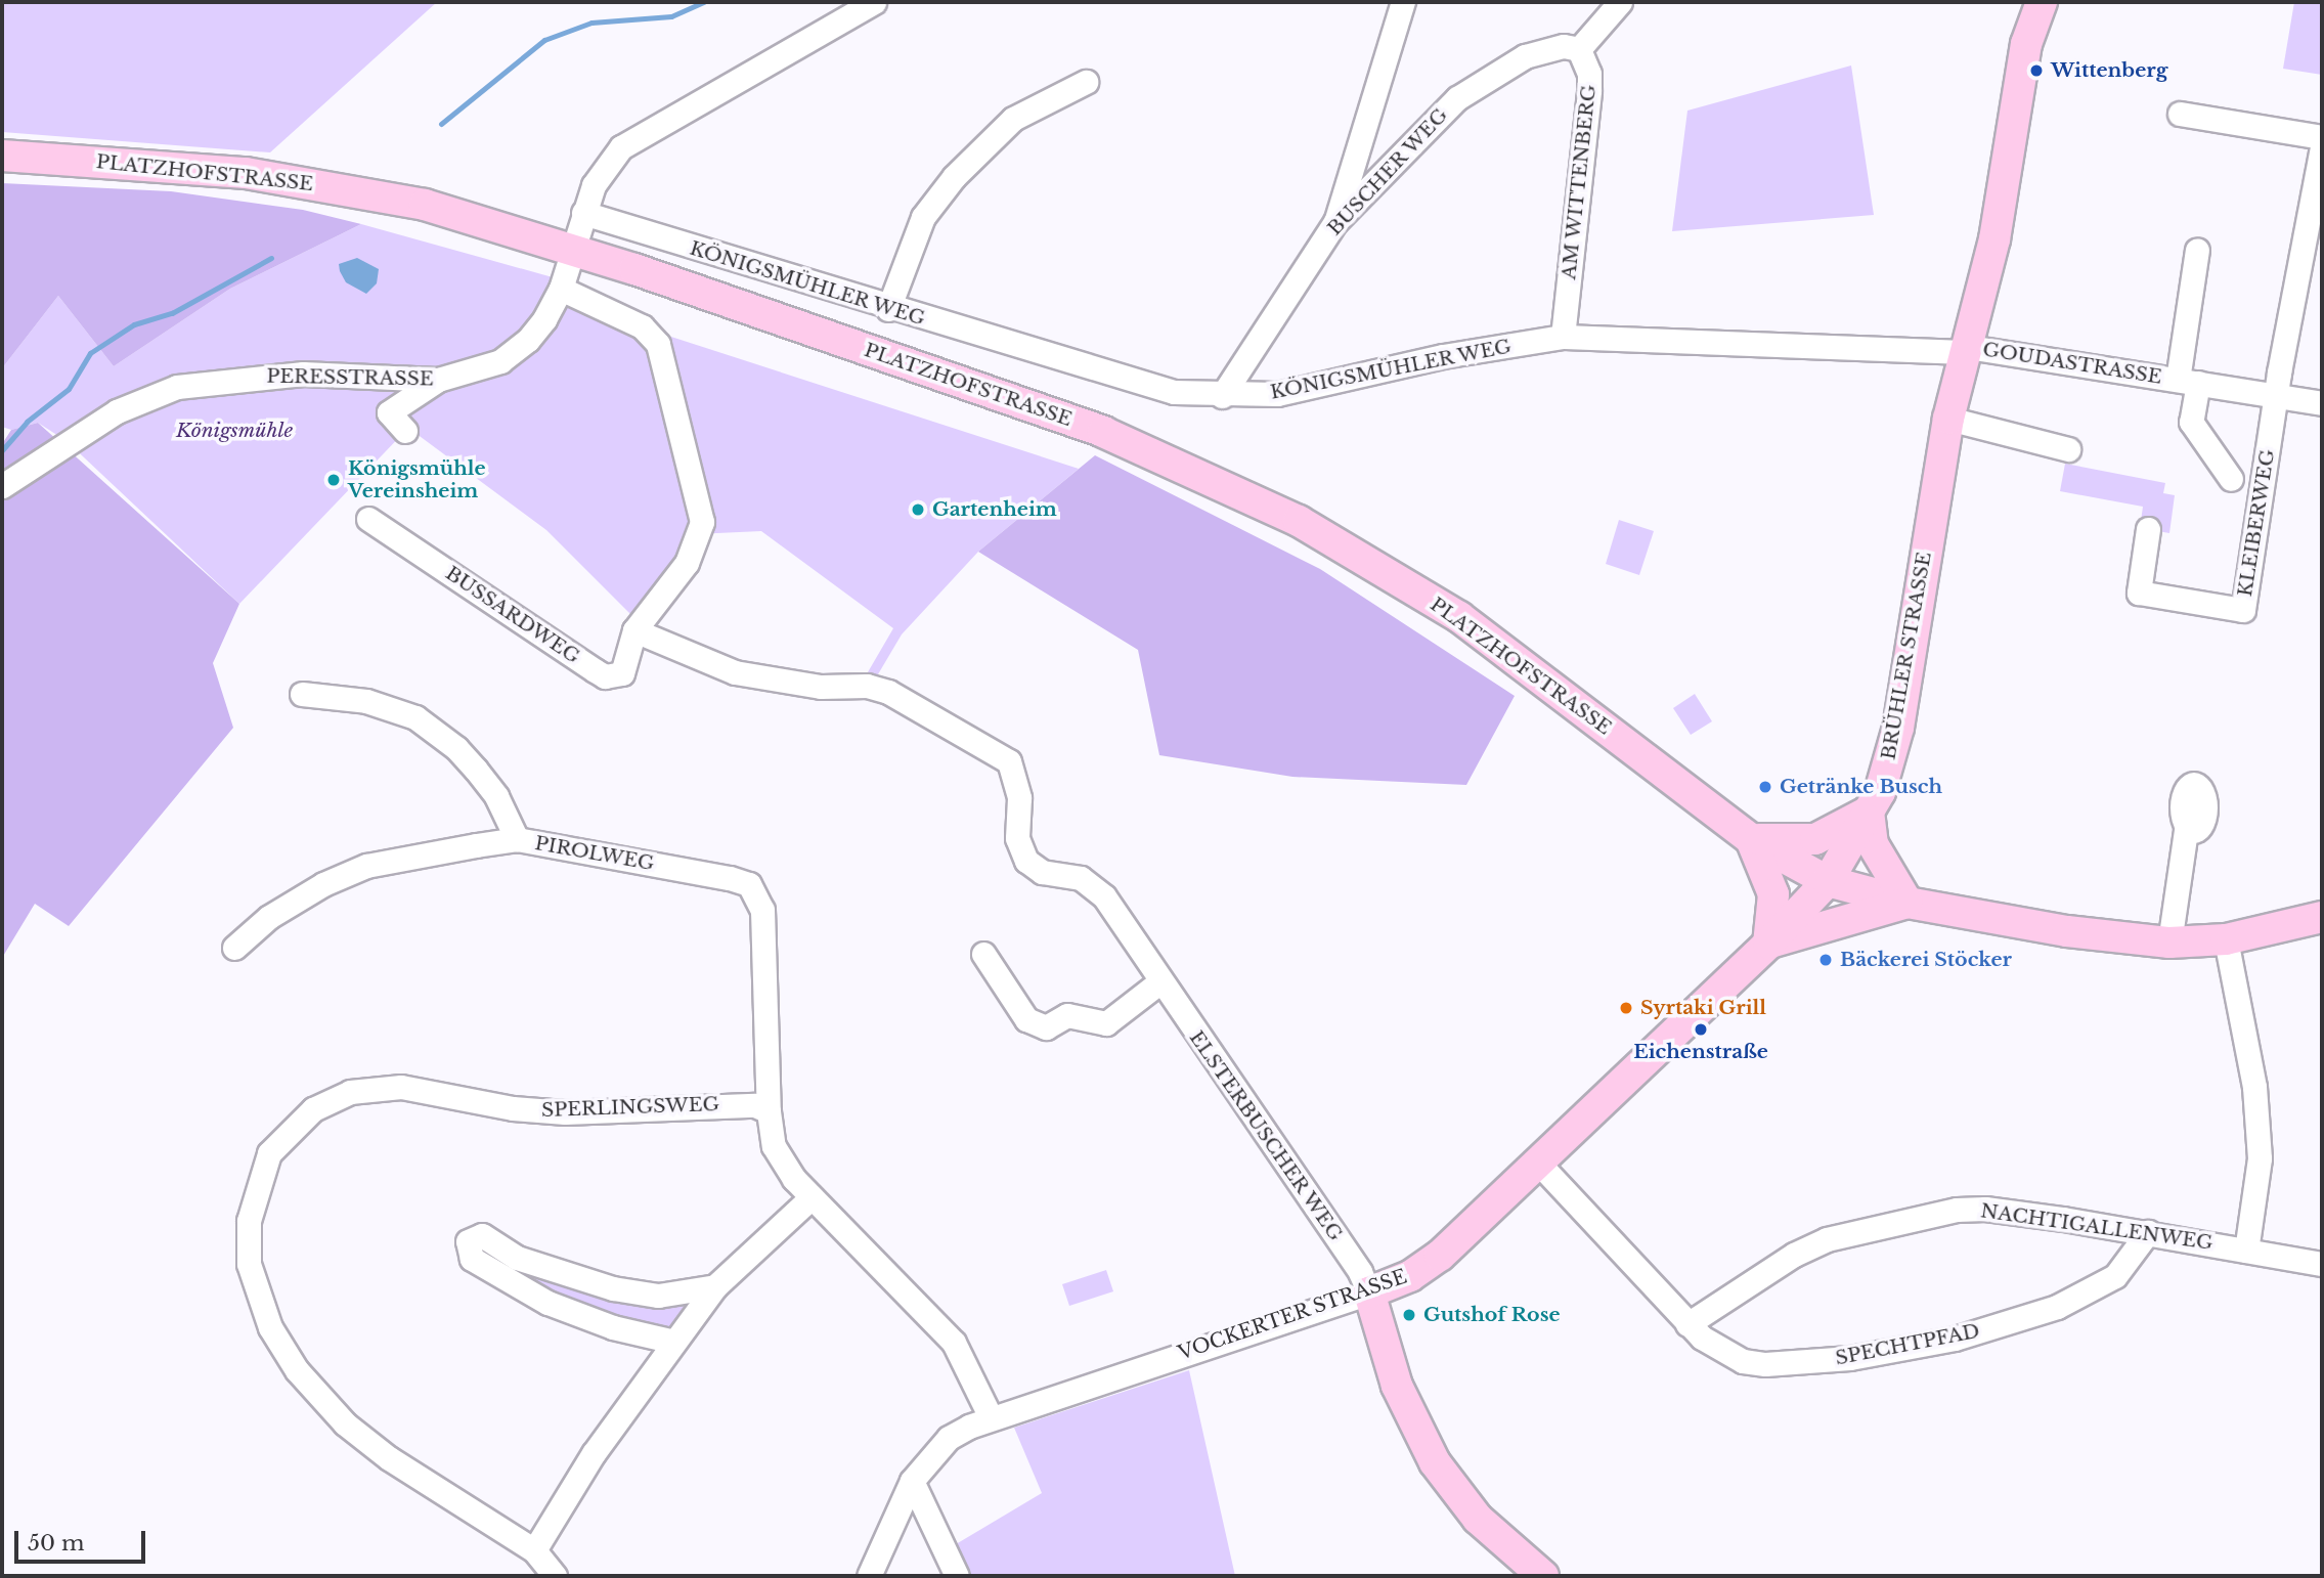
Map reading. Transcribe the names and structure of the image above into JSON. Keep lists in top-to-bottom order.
{
  "streets": {
    "main road": ["PLATZHOFSTRASSE", "BRÜHLER STRASSE", "VOCKERTER STRASSE"],
    "street": [
      "BUSCHER WEG",
      "AM WITTENBERG",
      "KÖNIGSMÜHLER WEG",
      "GOUDASTRASSE",
      "PERESSTRASSE",
      "KLEIBERWEG",
      "BUSSARDWEG",
      "PIROLWEG",
      "SPERLINGSWEG",
      "ELSTERBUSCHER WEG",
      "NACHTIGALLENWEG",
      "SPECHTPFAD"
    ]
  },
  "crossings": [
    ["BUSCHER WEG", "AM WITTENBERG"],
    ["BUSCHER WEG", "KÖNIGSMÜHLER WEG"],
    ["PLATZHOFSTRASSE", "PERESSTRASSE"],
    ["PLATZHOFSTRASSE", "BRÜHLER STRASSE"],
    ["PLATZHOFSTRASSE", "VOCKERTER STRASSE"],
    ["AM WITTENBERG", "KÖNIGSMÜHLER WEG"],
    ["KÖNIGSMÜHLER WEG", "GOUDASTRASSE"],
    ["KÖNIGSMÜHLER WEG", "PERESSTRASSE"],
    ["KÖNIGSMÜHLER WEG", "BRÜHLER STRASSE"],
    ["GOUDASTRASSE", "KLEIBERWEG"],
    ["GOUDASTRASSE", "BRÜHLER STRASSE"],
    ["BUSSARDWEG", "ELSTERBUSCHER WEG"],
    ["BRÜHLER STRASSE", "VOCKERTER STRASSE"],
    ["PIROLWEG", "SPERLINGSWEG"],
    ["ELSTERBUSCHER WEG", "VOCKERTER STRASSE"],
    ["NACHTIGALLENWEG", "SPECHTPFAD"]
  ],
  "parks": ["Königsmühle"],
  "places": [
    "Wittenberg",
    "Königsmühle Vereinsheim",
    "Gartenheim",
    "Getränke Busch",
    "Bäckerei Stöcker",
    "Syrtaki Grill",
    "Eichenstraße",
    "Gutshof Rose"
  ],
  "scale_bar": "50 m"
}
